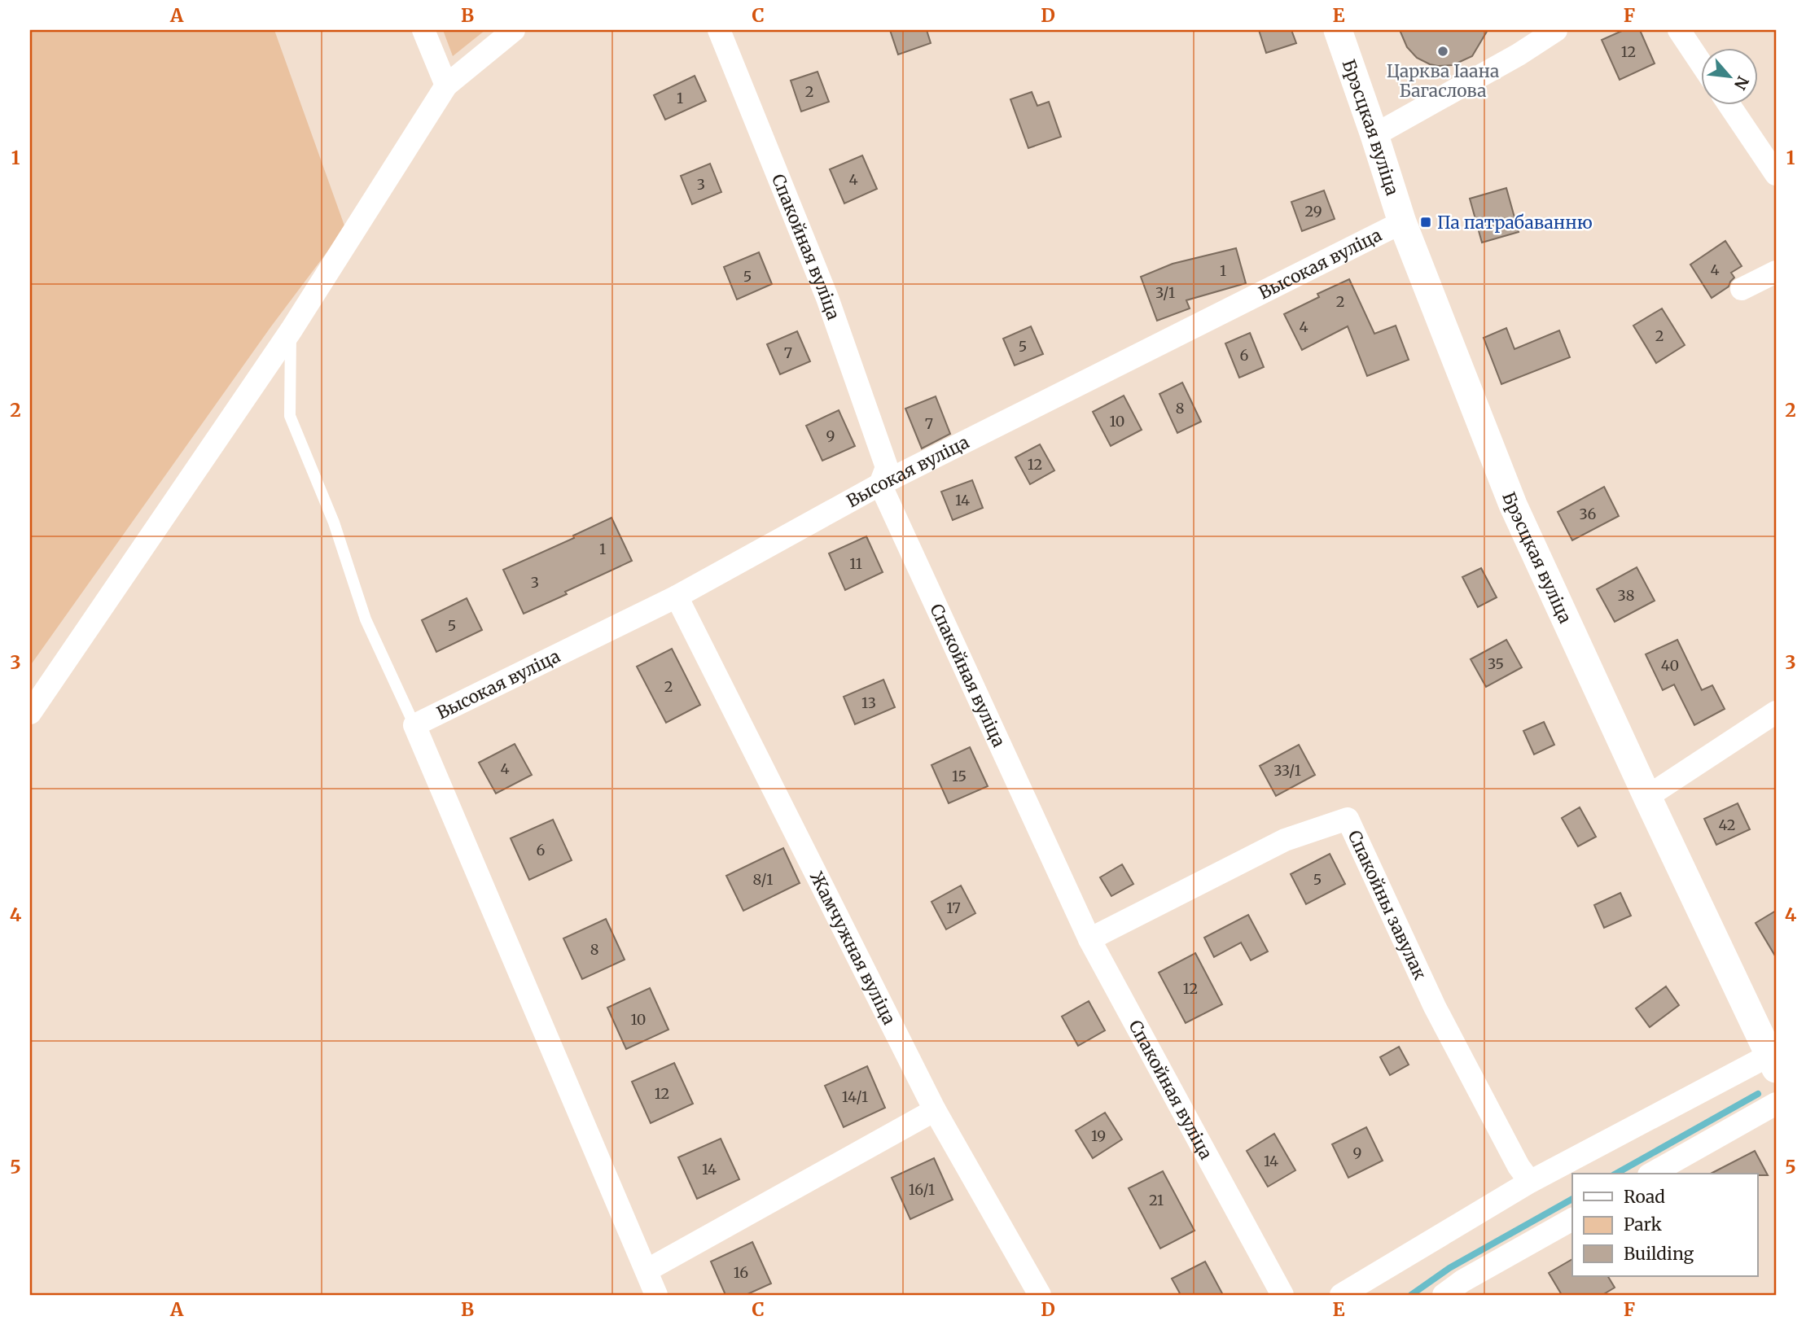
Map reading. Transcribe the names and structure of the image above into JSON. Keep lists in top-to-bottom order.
{
  "streets": {
    "street": [
      "Брэсцкая вуліца",
      "Спакойная вуліца",
      "Высокая вуліца",
      "Спакойны завулак",
      "Жамчужная вуліца"
    ]
  },
  "crossings": [
    ["Брэсцкая вуліца", "Высокая вуліца"],
    ["Спакойная вуліца", "Высокая вуліца"],
    ["Спакойная вуліца", "Спакойны завулак"],
    ["Высокая вуліца", "Жамчужная вуліца"]
  ],
  "places": {
    "other": ["Царква Іаана Багаслова"],
    "transit": ["Па патрабаванню"]
  },
  "house_numbers": [
    "12",
    "2",
    "1",
    "4",
    "3",
    "29",
    "4",
    "1",
    "5",
    "3/1",
    "2",
    "4",
    "2",
    "5",
    "7",
    "6",
    "8",
    "10",
    "7",
    "9",
    "12",
    "14",
    "36",
    "1",
    "11",
    "3",
    "38",
    "5",
    "35",
    "40",
    "2",
    "13",
    "4",
    "33/1",
    "15",
    "42",
    "6",
    "8/1",
    "5",
    "17",
    "8",
    "12",
    "10",
    "12",
    "14/1",
    "19",
    "9",
    "14",
    "14",
    "16/1",
    "21",
    "16"
  ],
  "legend": ["Road", "Park", "Building"],
  "north": "bottom right",
  "grid": {
    "columns": [
      "A",
      "B",
      "C",
      "D",
      "E",
      "F"
    ],
    "rows": [
      "1",
      "2",
      "3",
      "4",
      "5"
    ]
  }
}
